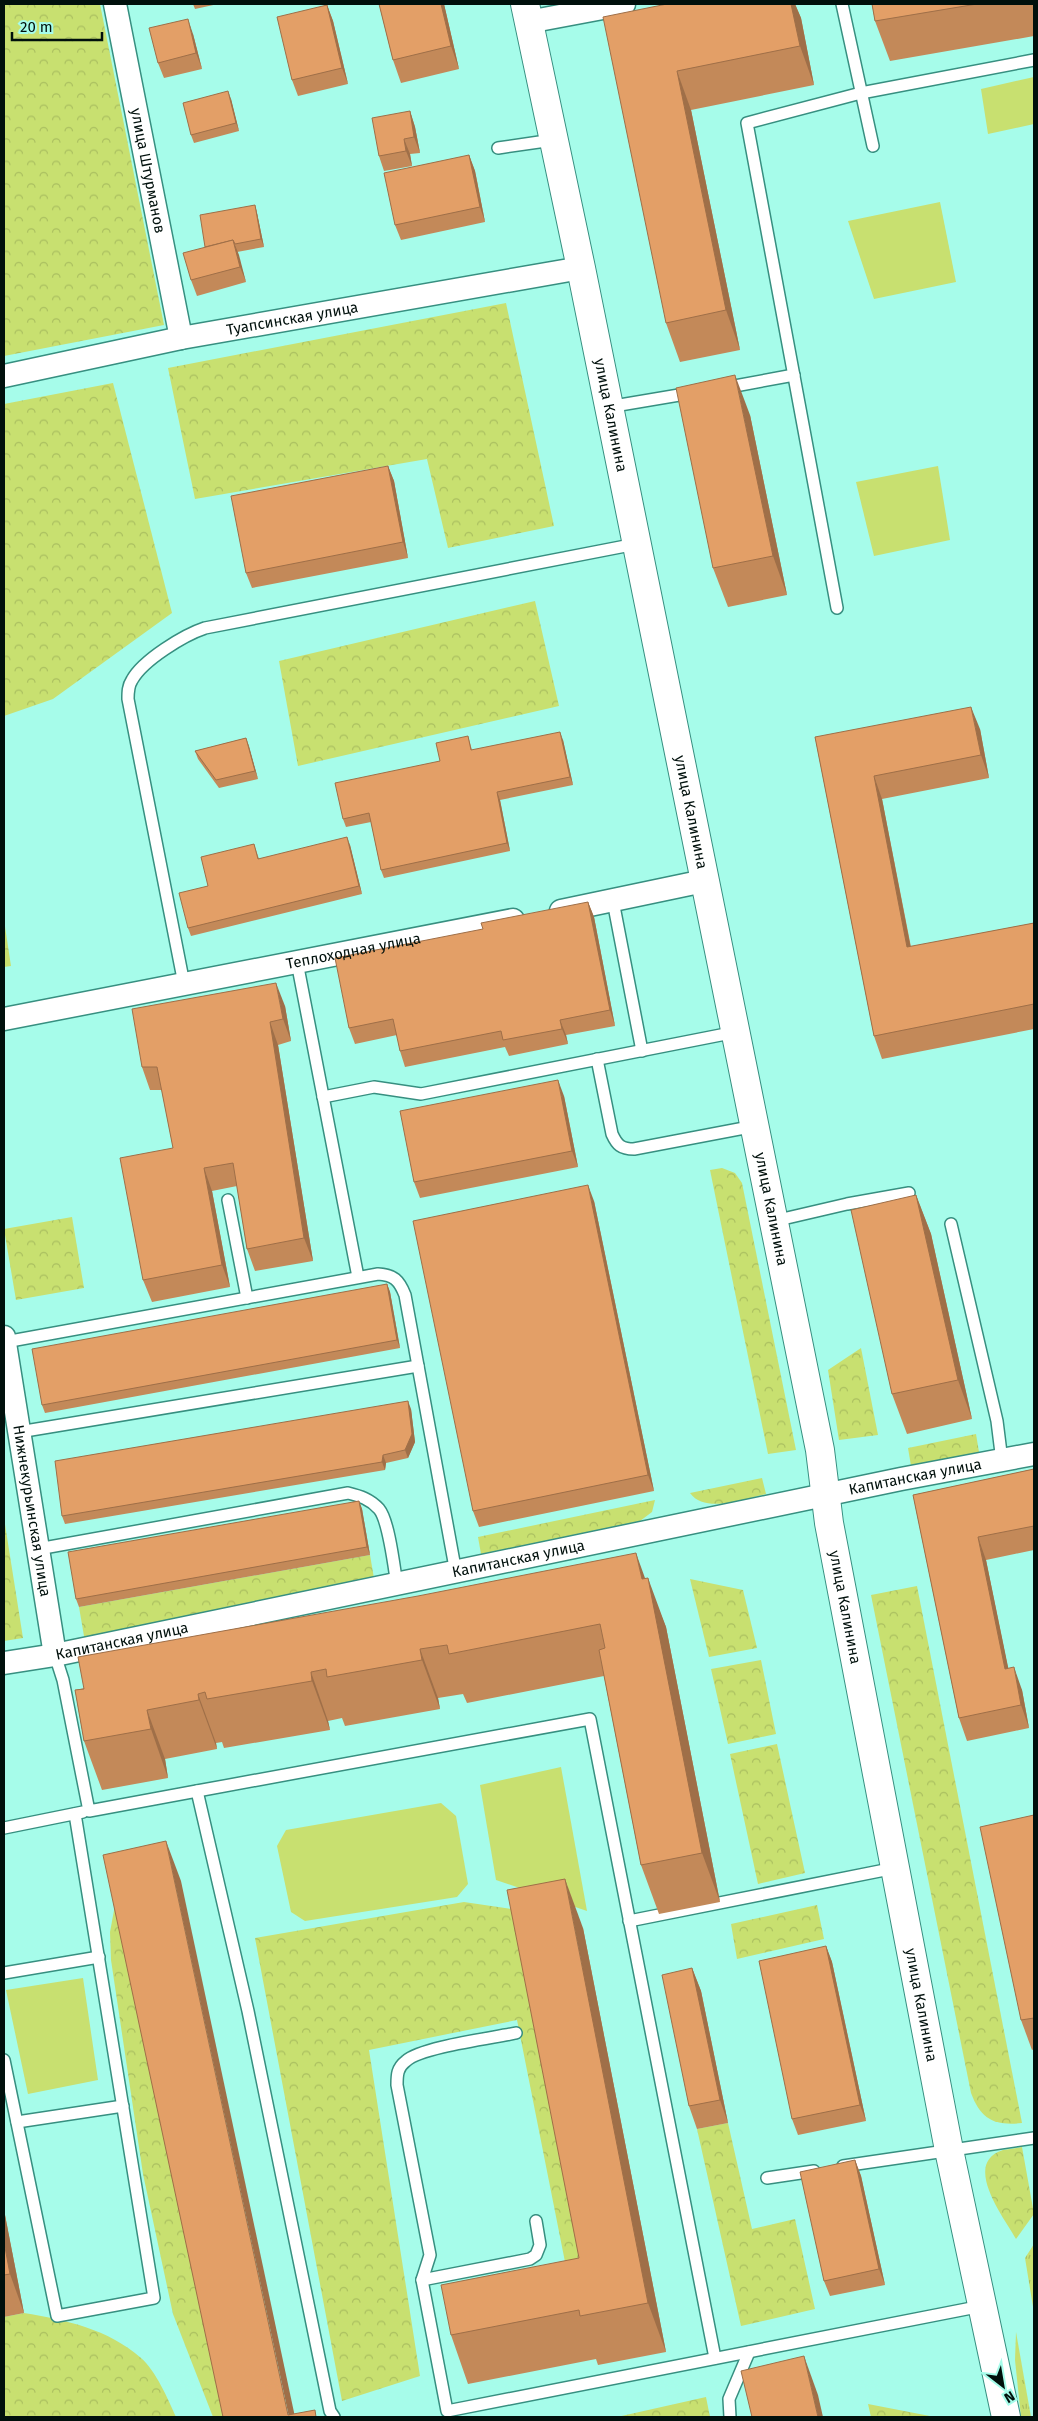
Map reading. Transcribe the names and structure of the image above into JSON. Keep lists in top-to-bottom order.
{
  "streets": {
    "main road": ["улица Калинина"],
    "street": [
      "улица Штурманов",
      "Туапсинская улица",
      "Теплоходная улица",
      "Капитанская улица",
      "Нижнекурьинская улица"
    ]
  },
  "crossings": [
    ["улица Штурманов", "Туапсинская улица"],
    ["Туапсинская улица", "улица Калинина"],
    ["улица Калинина", "Теплоходная улица"],
    ["улица Калинина", "Капитанская улица"],
    ["Капитанская улица", "Нижнекурьинская улица"]
  ],
  "scale_bar": "20 m",
  "north": "bottom right"
}
